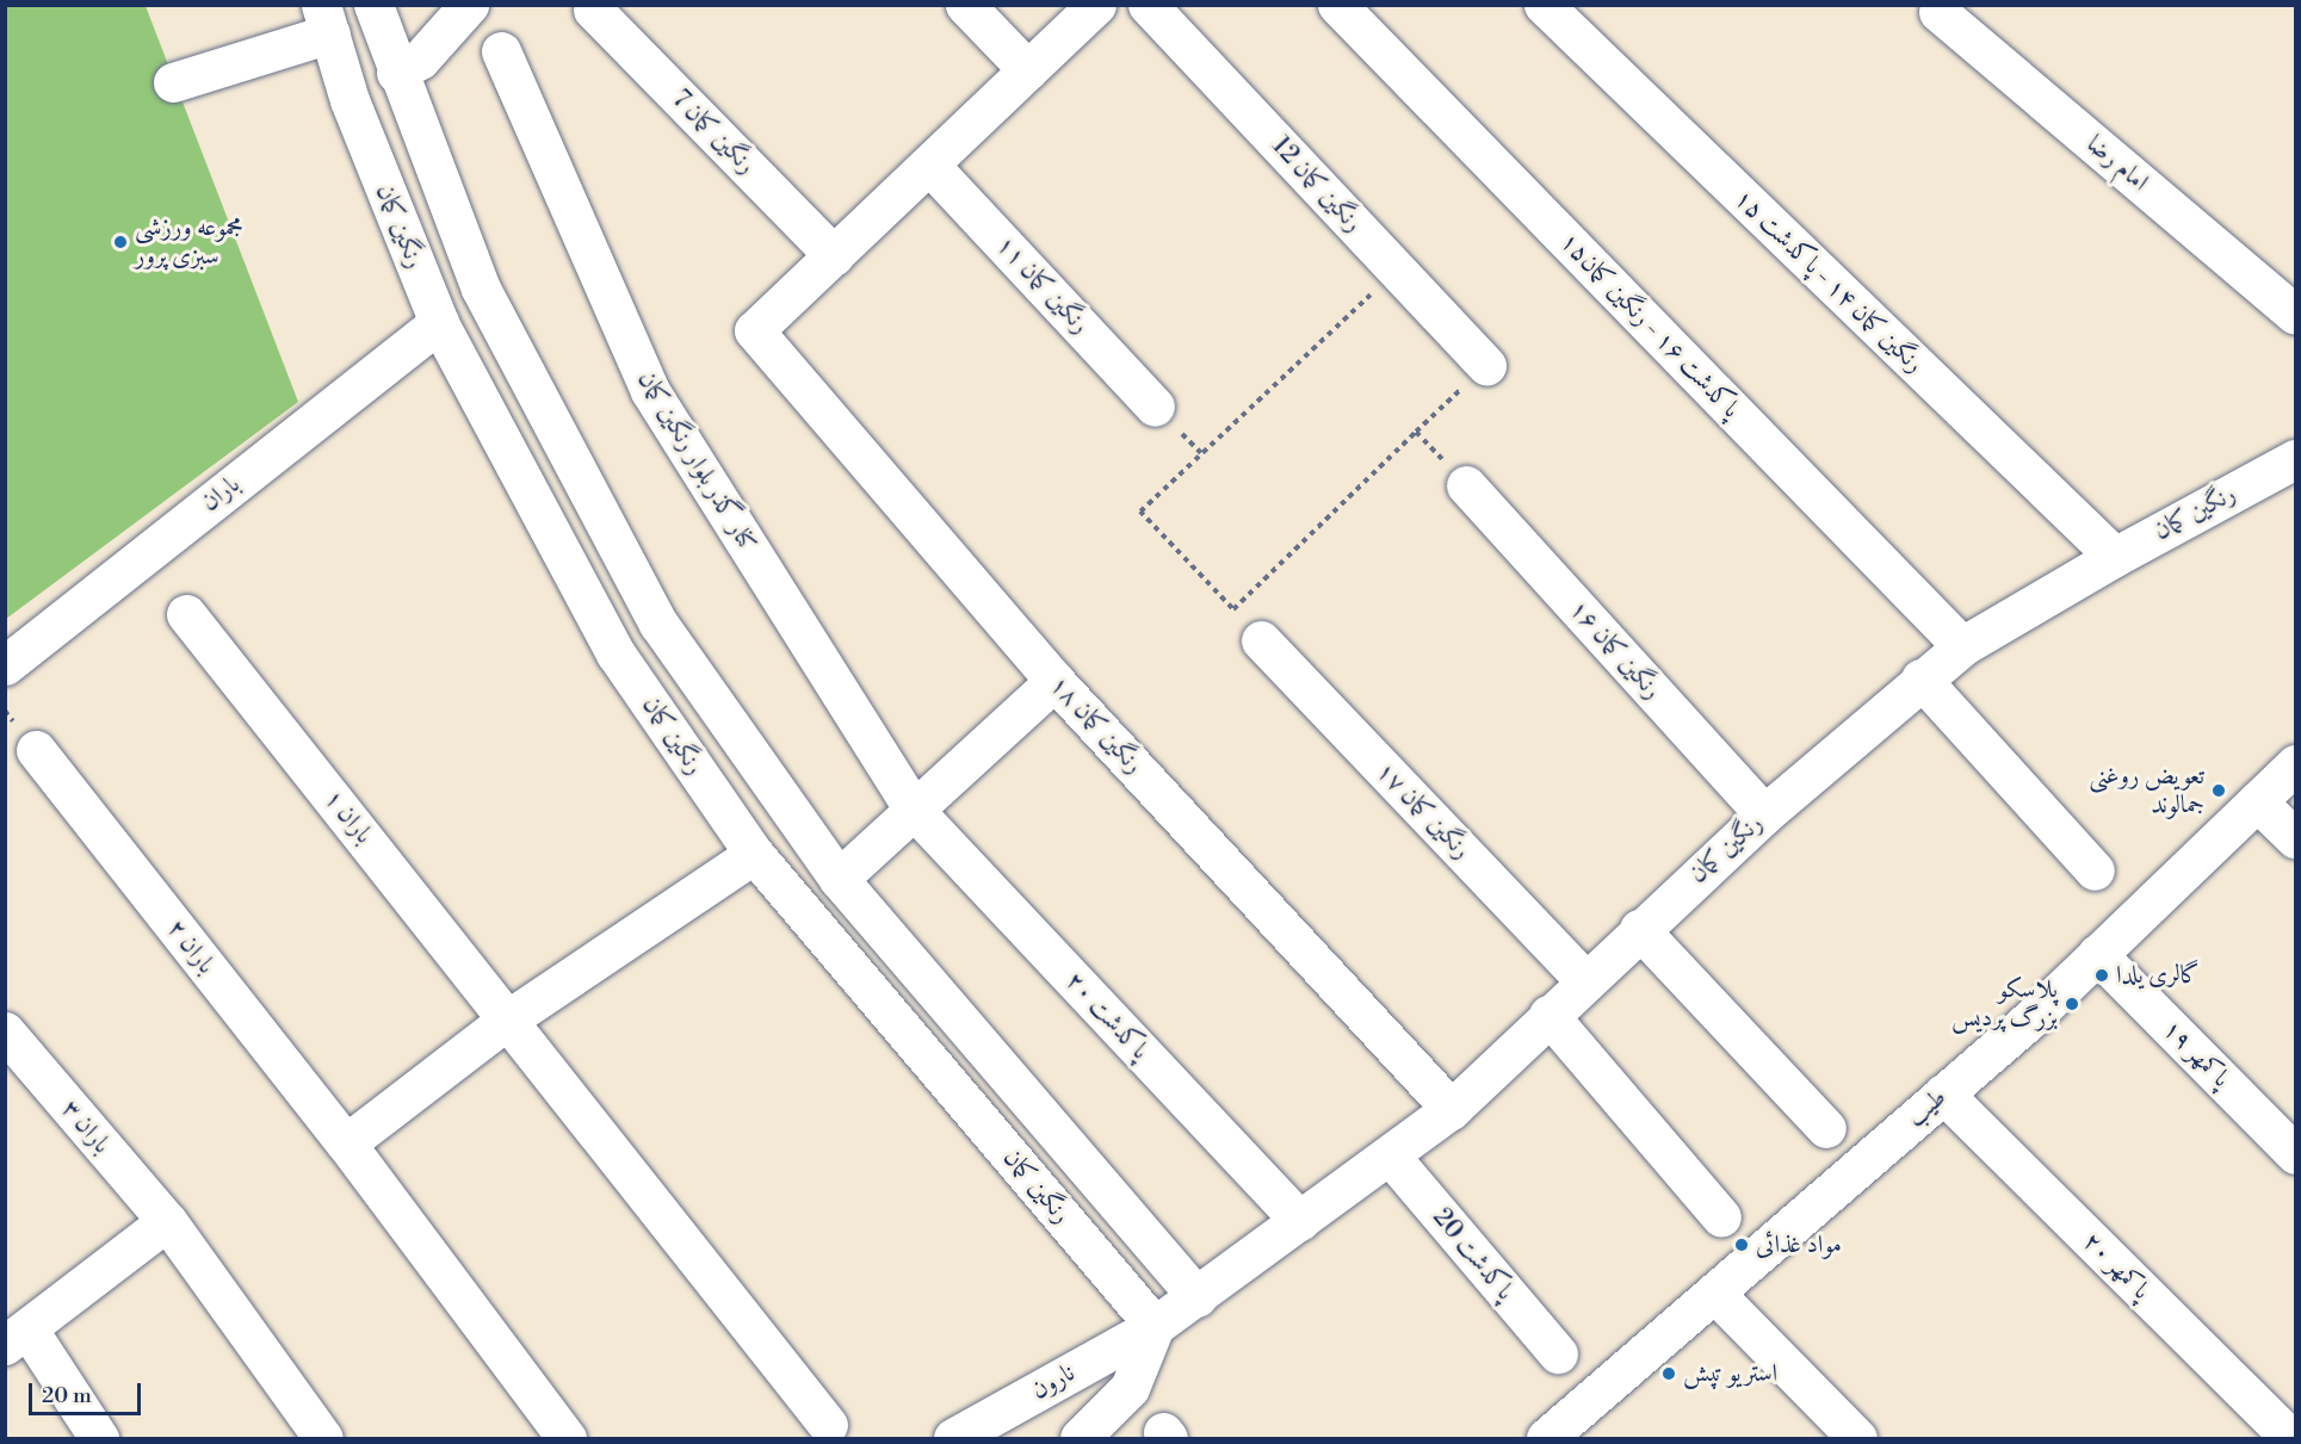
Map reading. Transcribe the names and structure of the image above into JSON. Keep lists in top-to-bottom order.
{
  "streets": {
    "street": [
      "رنگین کمان 7",
      "امام رضا",
      "رنگین کمان 12",
      "رنگین کمان",
      "رنگین کمان ۱۴ - پاکدشت ۱۵",
      "رنگین کمان ۱۱",
      "پاکدشت ۱۶ - رنگین کمان۱۵",
      "کنار گذر بلوار رنگین کمان",
      "باران",
      "رنگین کمان ۱۶",
      "رنگین کمان ۱۸",
      "رنگین کمان ۱۷",
      "باران ۱",
      "باران ۲",
      "پاکدشت ۲۰",
      "پاکمهر ۱۹",
      "طیب",
      "باران ۳",
      "پاکدشت 20",
      "پاکمهر ۲۰",
      "نارون"
    ]
  },
  "crossings": [
    ["رنگین کمان 7", "رنگین کمان ۱۸"],
    ["رنگین کمان", "رنگین کمان ۱۴ - پاکدشت ۱۵"],
    ["رنگین کمان", "پاکدشت ۱۶ - رنگین کمان۱۵"],
    ["رنگین کمان", "باران"],
    ["رنگین کمان", "رنگین کمان ۱۶"],
    ["رنگین کمان", "رنگین کمان ۱۸"],
    ["رنگین کمان", "رنگین کمان ۱۷"],
    ["رنگین کمان", "پاکدشت ۲۰"],
    ["رنگین کمان", "پاکدشت 20"],
    ["رنگین کمان", "نارون"],
    ["کنار گذر بلوار رنگین کمان", "پاکدشت ۲۰"],
    ["پاکمهر ۱۹", "طیب"],
    ["طیب", "پاکمهر ۲۰"]
  ],
  "places": [
    "مجموعه ورزشی سبزی پرور",
    "تعویض روغنی جمالوند",
    "گالری یلدا",
    "پلاسکو بزرگ پردیس",
    "مواد غذائی",
    "استریو تپش"
  ],
  "scale_bar": "20 m"
}
